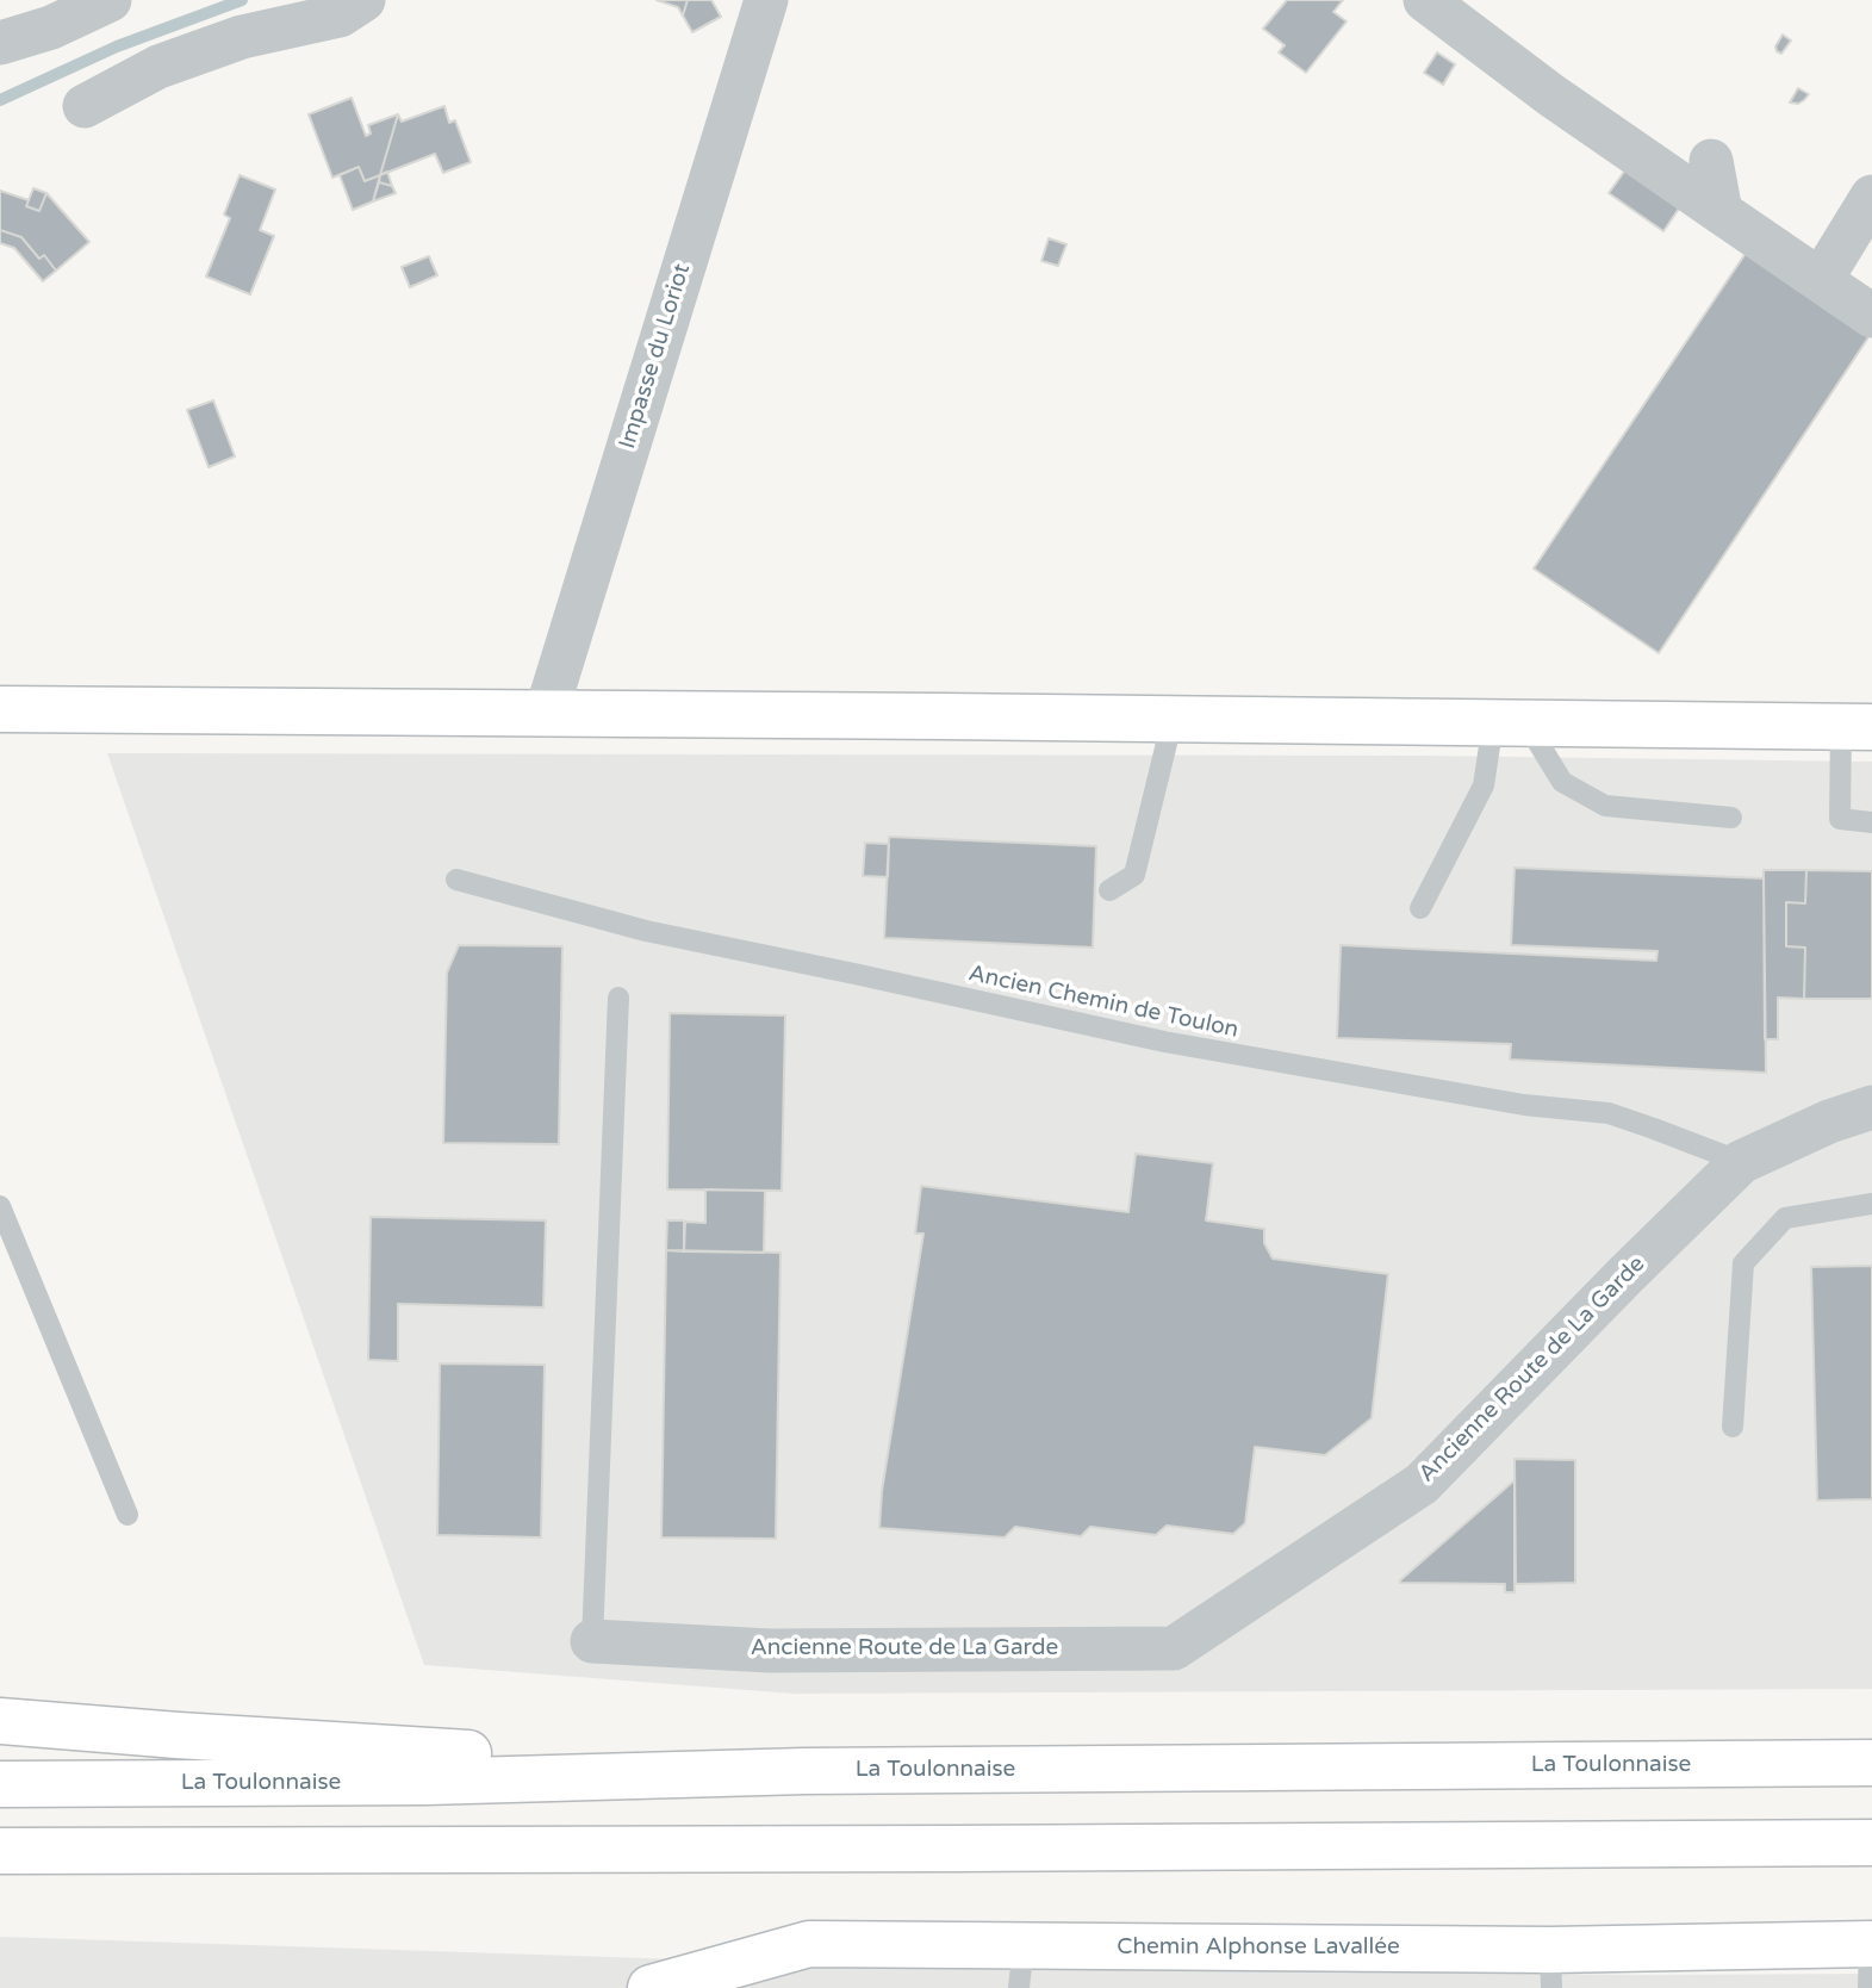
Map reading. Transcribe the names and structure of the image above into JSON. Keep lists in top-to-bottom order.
{
  "streets": {
    "main road": ["La Toulonnaise", "Chemin Alphonse Lavallée"],
    "street": ["Impasse du Loriot", "Ancienne Route de La Garde"],
    "lane": ["Ancien Chemin de Toulon"]
  },
  "crossings": [
    ["Ancien Chemin de Toulon", "Ancienne Route de La Garde"]
  ]
}
